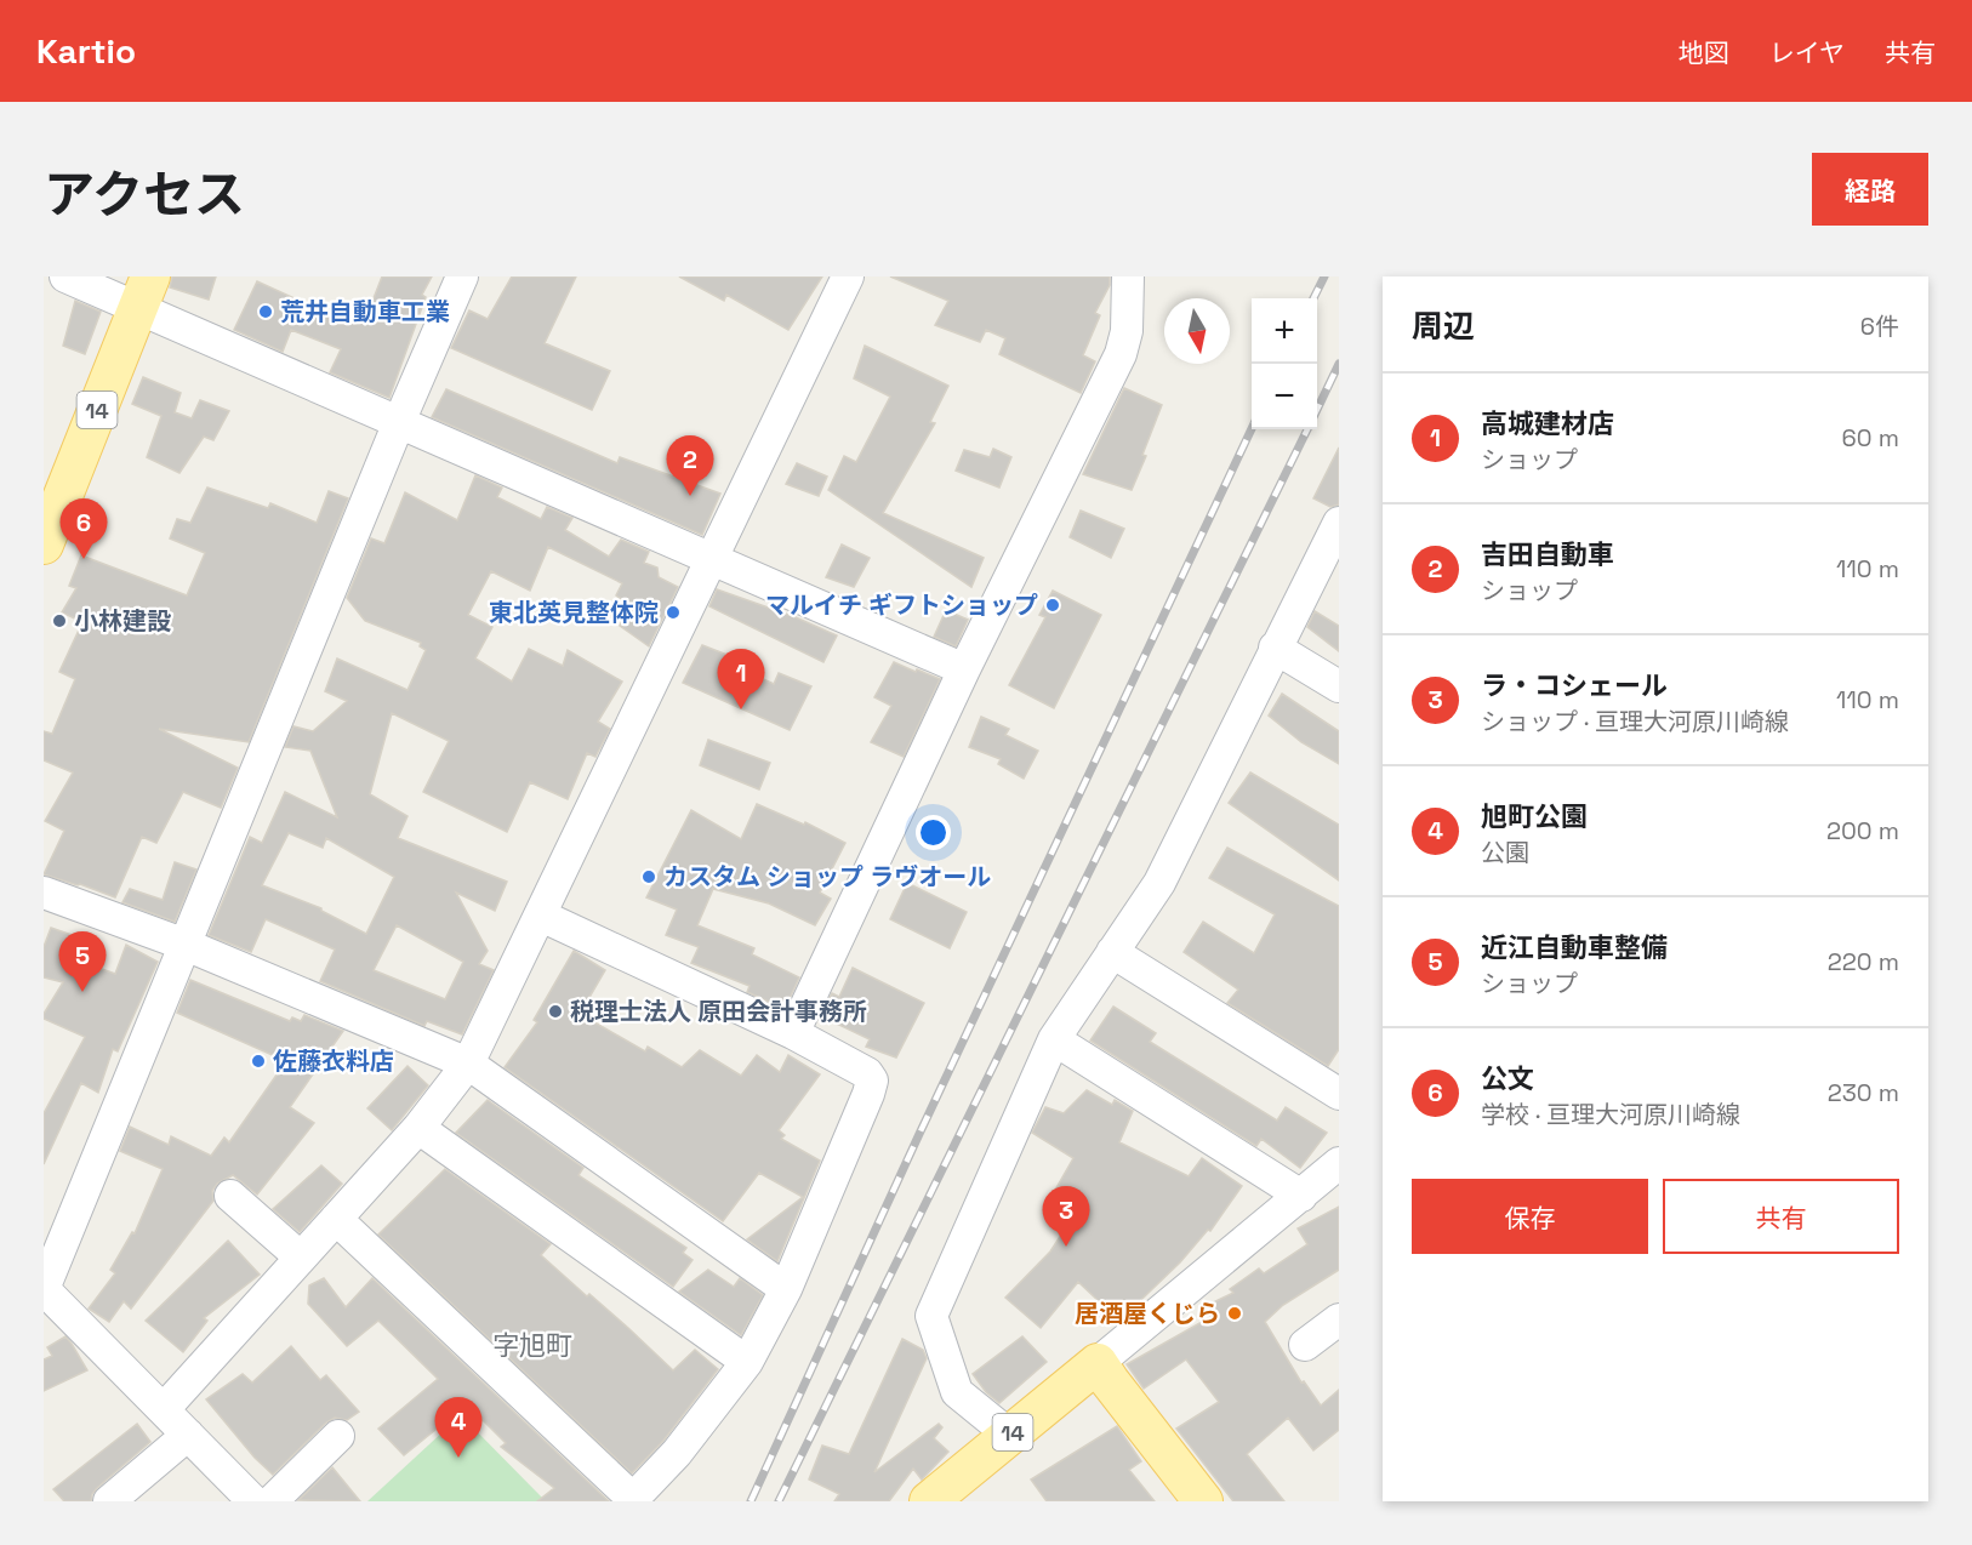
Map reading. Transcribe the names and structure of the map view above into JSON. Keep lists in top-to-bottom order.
{
  "streets": {
    "main road": ["14"]
  },
  "districts": ["字旭町"],
  "places": [
    "荒井自動車工業",
    "マルイチ ギフトショップ",
    "東北英見整体院",
    "小林建設",
    "カスタム ショップ ラヴオール",
    "税理士法人 原田会計事務所",
    "佐藤衣料店",
    "居酒屋くじら"
  ],
  "north": "bottom",
  "page": {
    "header": "Kartio",
    "nav": ["地図", "レイヤ", "共有"],
    "title": "アクセス",
    "buttons": [
      "経路",
      ["保存", "共有"]
    ],
    "heading": ["周辺", "6件"],
    "map_buttons": ["+", "−"],
    "list": [
      {
        "mark": "1",
        "name": "高城建材店",
        "note": "ショップ",
        "value": "60 m"
      },
      {
        "mark": "2",
        "name": "吉田自動車",
        "note": "ショップ",
        "value": "110 m"
      },
      {
        "mark": "3",
        "name": "ラ・コシェール",
        "note": "ショップ · 亘理大河原川崎線",
        "value": "110 m"
      },
      {
        "mark": "4",
        "name": "旭町公園",
        "note": "公園",
        "value": "200 m"
      },
      {
        "mark": "5",
        "name": "近江自動車整備",
        "note": "ショップ",
        "value": "220 m"
      },
      {
        "mark": "6",
        "name": "公文",
        "note": "学校 · 亘理大河原川崎線",
        "value": "230 m"
      }
    ],
    "pins": [
      "2",
      "6",
      "1",
      "5",
      "3",
      "4"
    ]
  }
}
